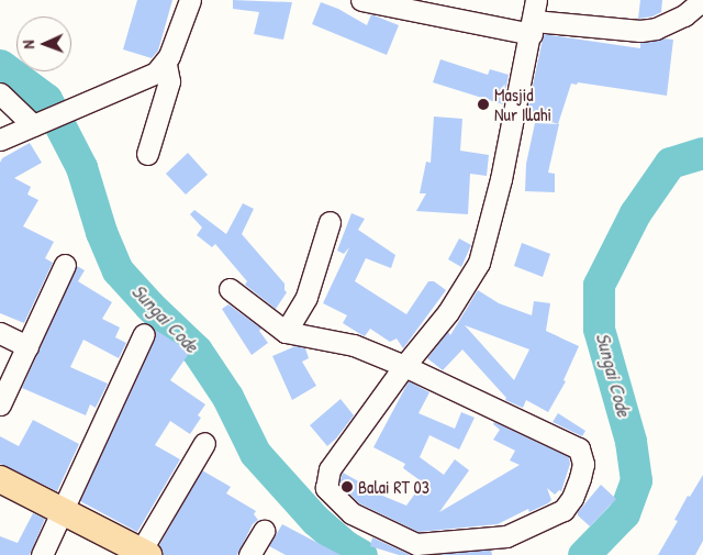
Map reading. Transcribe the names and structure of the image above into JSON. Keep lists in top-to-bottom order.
{
  "water": ["Sungai Code"],
  "places": ["Masjid Nur Illahi", "Balai RT 03"],
  "north": "left"
}
